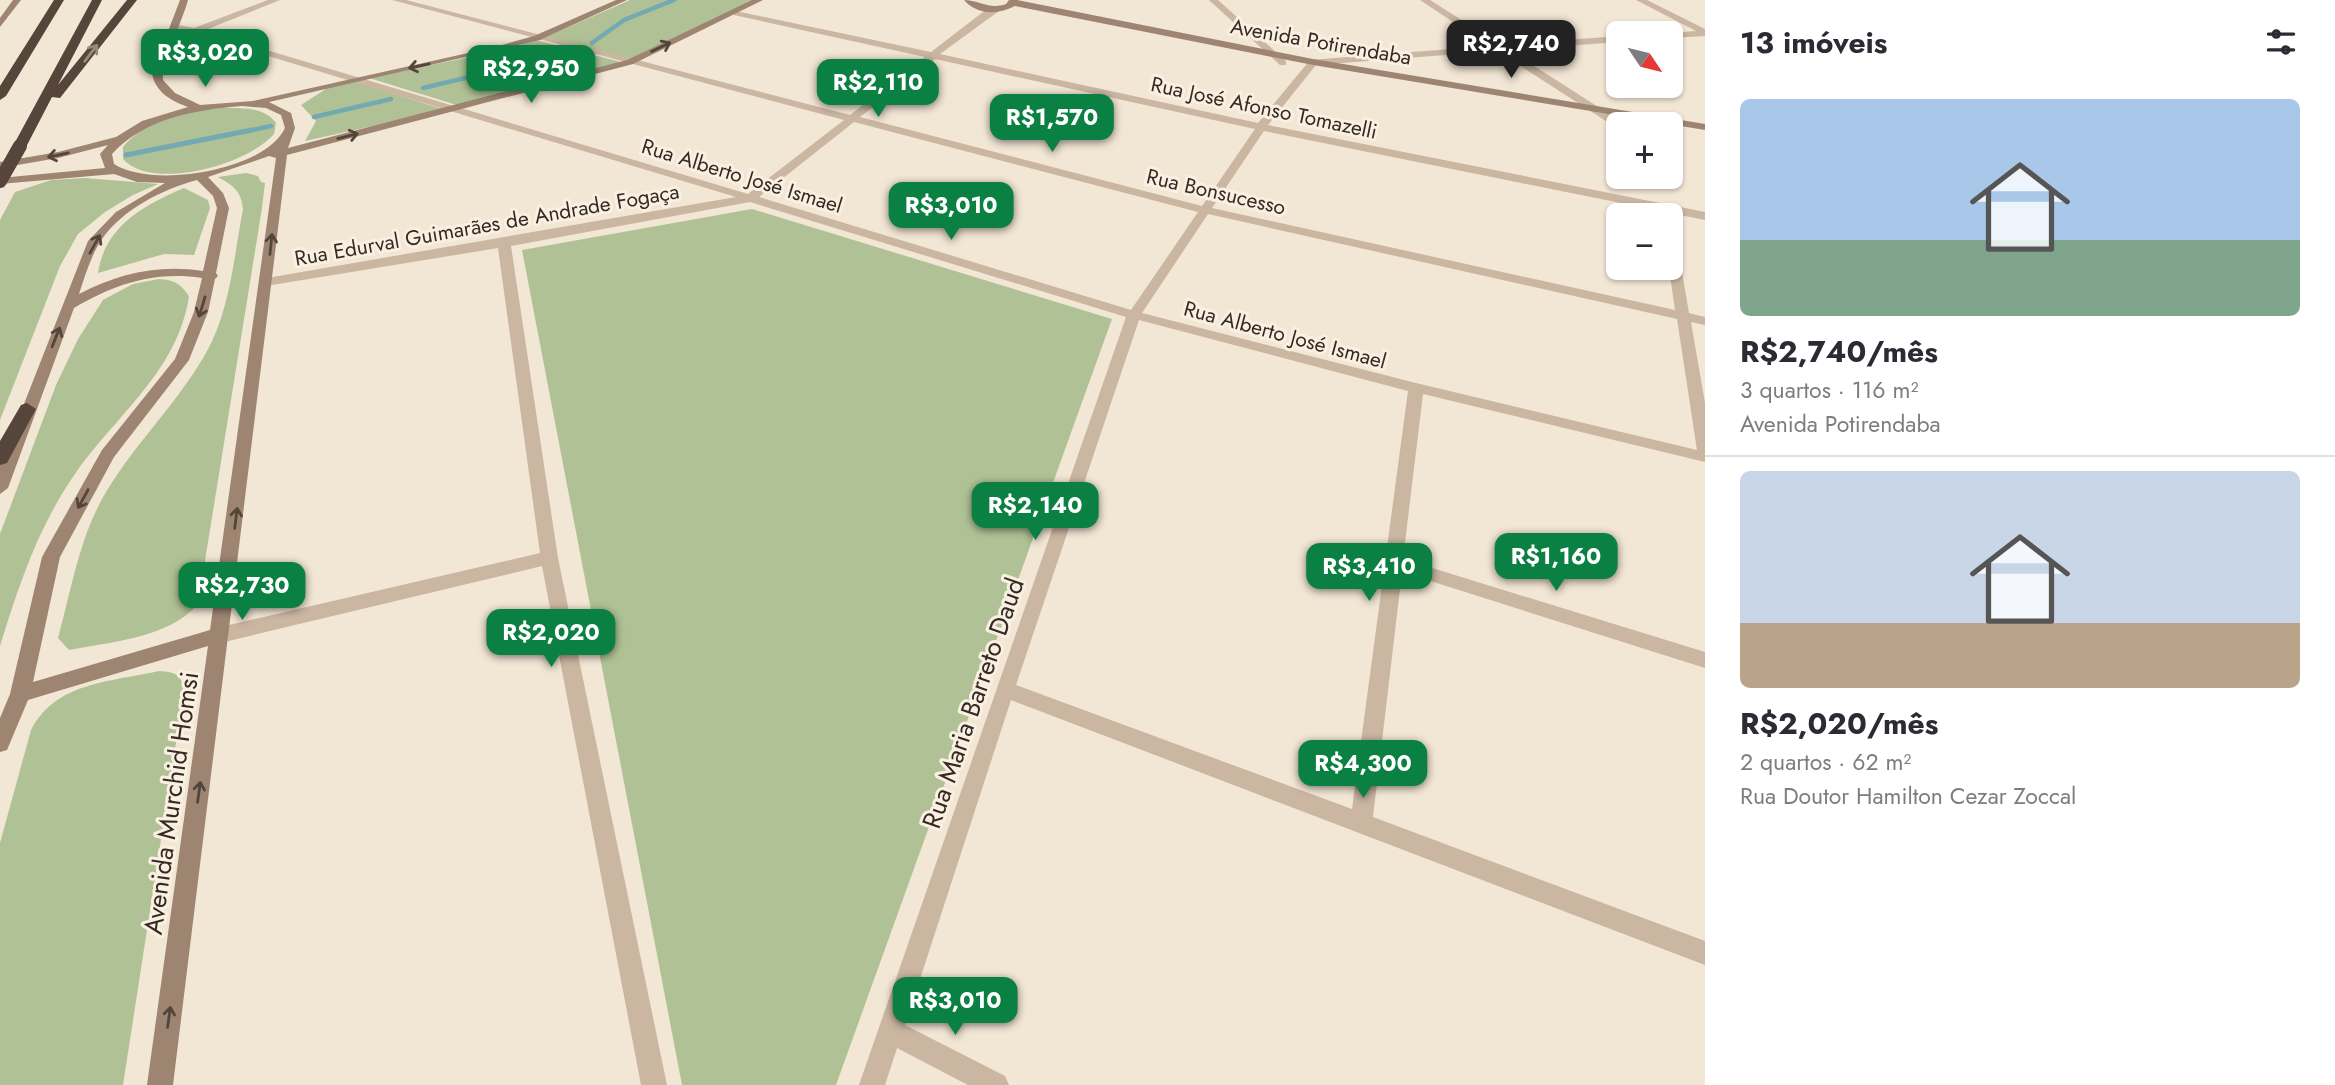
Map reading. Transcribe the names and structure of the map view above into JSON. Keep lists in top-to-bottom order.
{
  "streets": {
    "main road": ["Avenida Potirendaba", "Avenida Murchid Homsi"],
    "street": [
      "Rua José Afonso Tomazelli",
      "Rua Alberto José Ismael",
      "Rua Bonsucesso",
      "Rua Edurval Guimarães de Andrade Fogaça",
      "Rua Maria Barreto Daud"
    ]
  },
  "crossings": [
    ["Avenida Potirendaba", "Rua Edurval Guimarães de Andrade Fogaça"],
    ["Avenida Potirendaba", "Rua Maria Barreto Daud"],
    ["Rua José Afonso Tomazelli", "Rua Edurval Guimarães de Andrade Fogaça"],
    ["Rua José Afonso Tomazelli", "Rua Maria Barreto Daud"],
    ["Rua Alberto José Ismael", "Rua Edurval Guimarães de Andrade Fogaça"],
    ["Rua Alberto José Ismael", "Rua Maria Barreto Daud"],
    ["Rua Bonsucesso", "Rua Edurval Guimarães de Andrade Fogaça"],
    ["Rua Bonsucesso", "Rua Maria Barreto Daud"],
    ["Rua Edurval Guimarães de Andrade Fogaça", "Avenida Murchid Homsi"]
  ],
  "one_way": ["Avenida Murchid Homsi"],
  "north": "bottom right",
  "page": {
    "heading": "13 imóveis",
    "price": [
      "R$2,740",
      "R$3,020",
      "R$2,950",
      "R$2,110",
      "R$1,570",
      "R$3,010",
      "R$2,140",
      "R$1,160",
      "R$3,410",
      "R$2,730",
      "R$2,020",
      "R$4,300",
      "R$3,010"
    ],
    "map_buttons": ["+", "−"],
    "list": [
      {
        "name": "R$2,740/mês",
        "note": "3 quartos · 116 m² · Avenida Potirendaba"
      },
      {
        "name": "R$2,020/mês",
        "note": "2 quartos · 62 m² · Rua Doutor Hamilton Cezar Zoccal"
      }
    ]
  }
}
